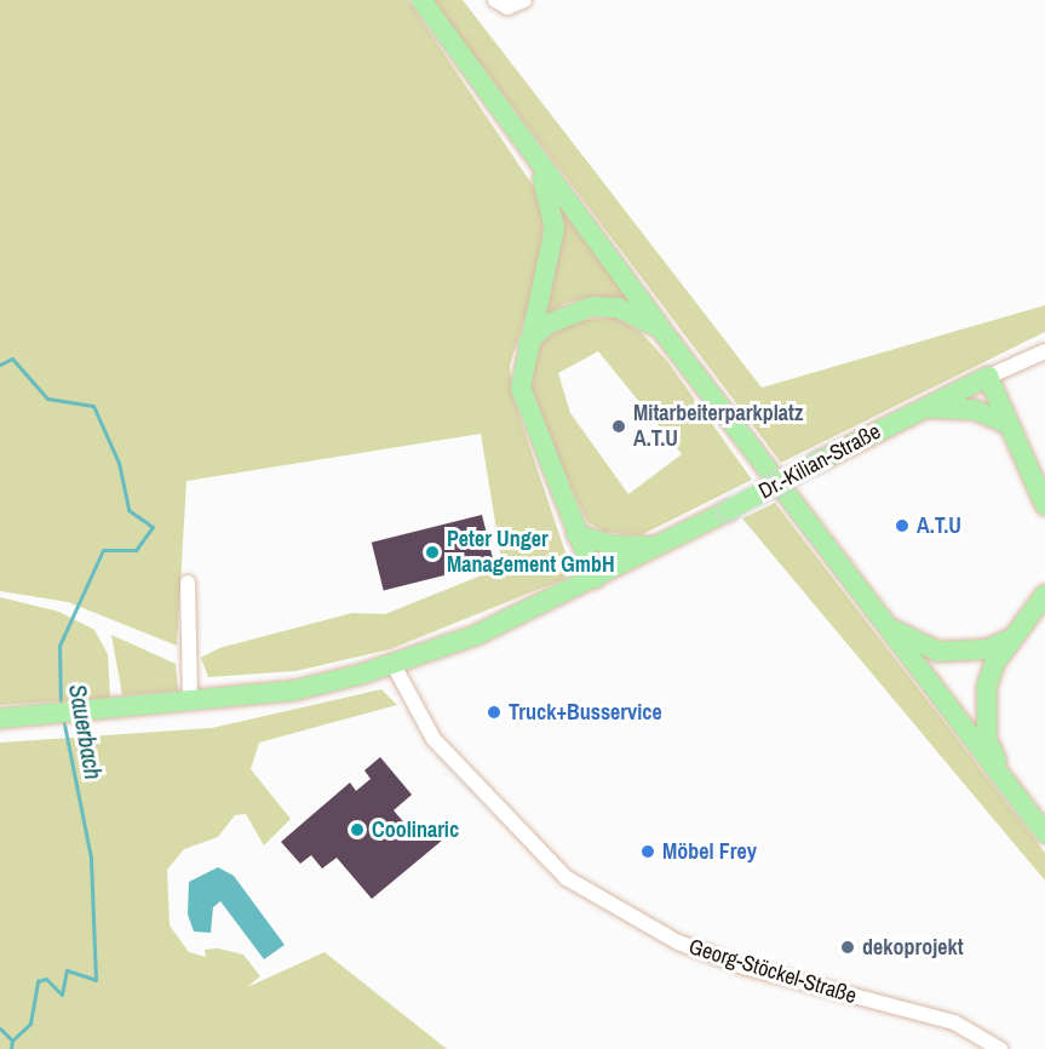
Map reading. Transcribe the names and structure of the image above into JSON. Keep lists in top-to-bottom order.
{
  "streets": {
    "main road": ["Dr.-Kilian-Straße"],
    "street": ["Georg-Stöckel-Straße"]
  },
  "crossings": [
    ["Dr.-Kilian-Straße", "Georg-Stöckel-Straße"]
  ],
  "water": ["Sauerbach"],
  "places": [
    "Mitarbeiterparkplatz A.T.U",
    "A.T.U",
    "Peter Unger Management GmbH",
    "Truck+Busservice",
    "Coolinaric",
    "Möbel Frey",
    "dekoprojekt"
  ]
}
